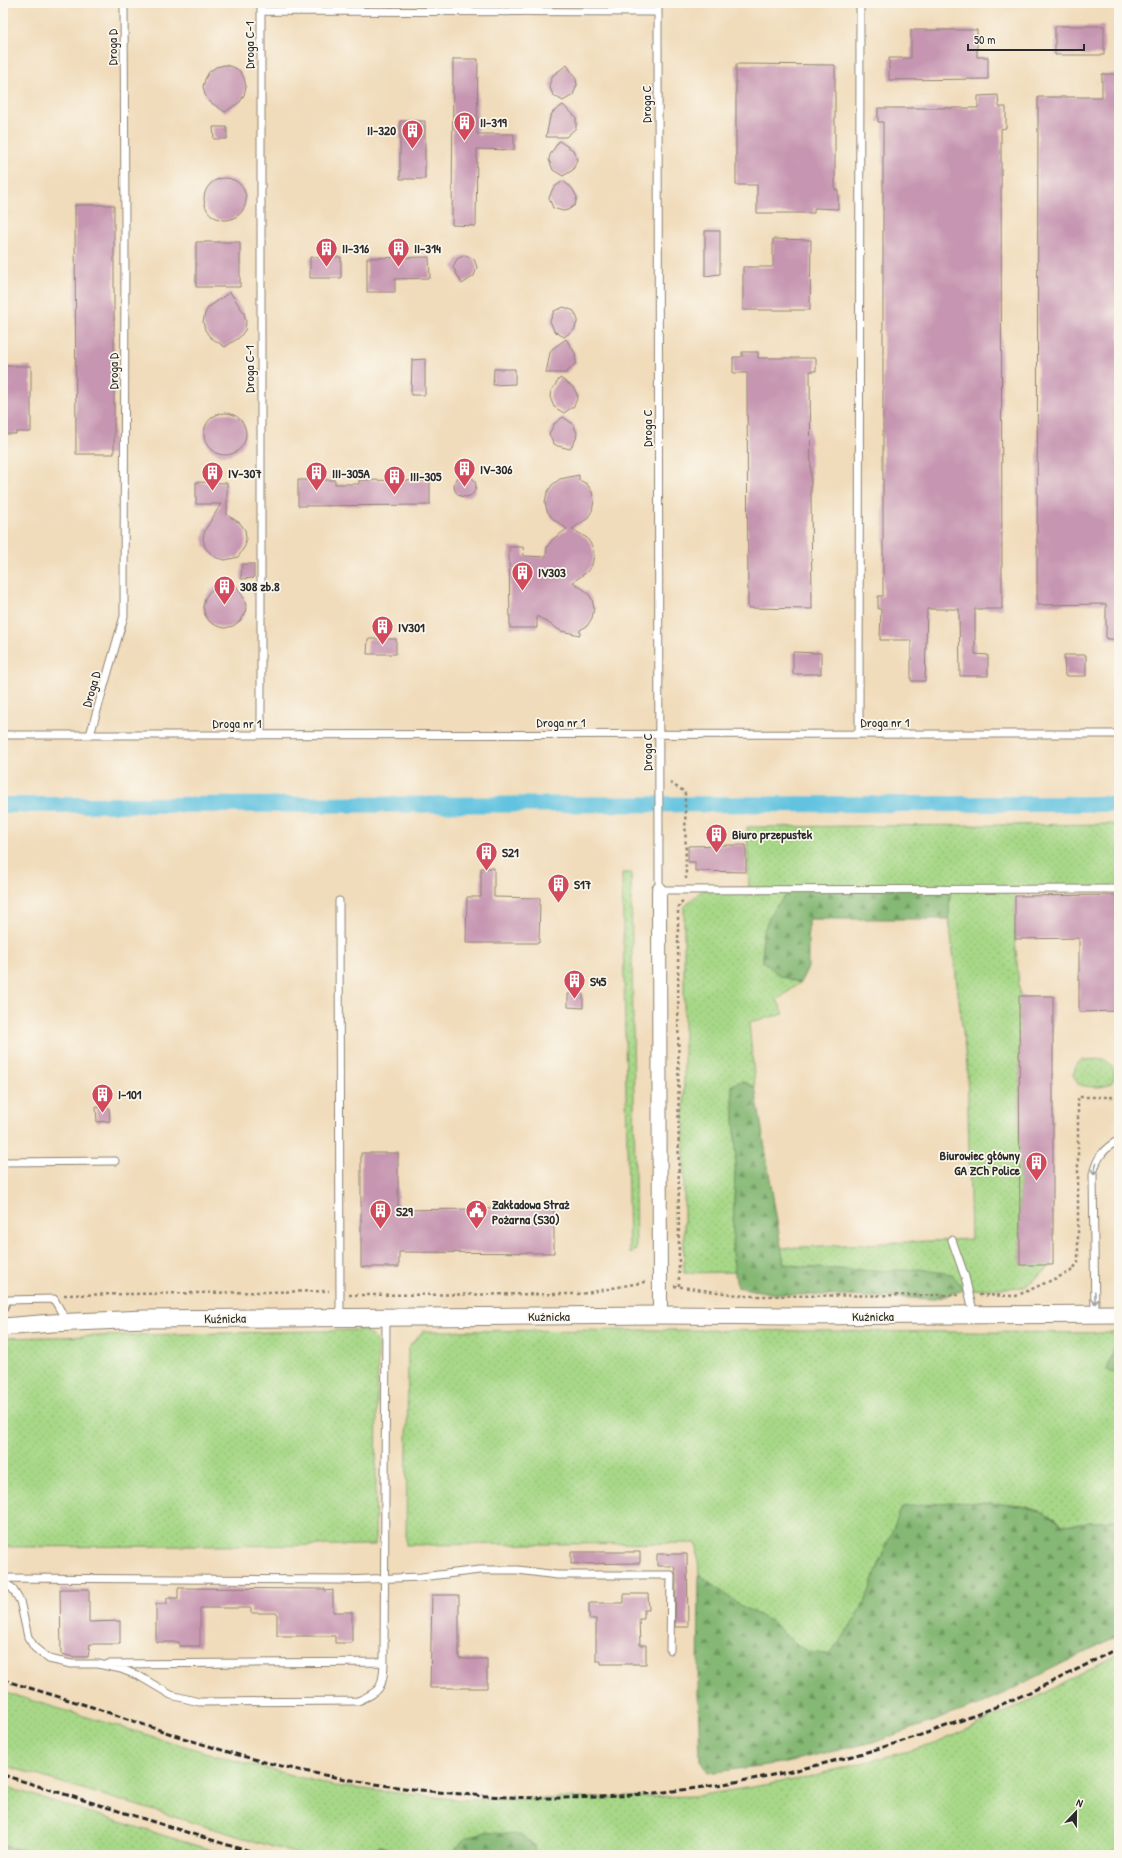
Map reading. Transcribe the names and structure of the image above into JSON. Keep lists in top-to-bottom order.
{
  "streets": {
    "street": ["Kuźnicka"],
    "lane": [
      "Droga C-1",
      "Droga D",
      "Droga C",
      "Droga nr 1"
    ]
  },
  "crossings": [
    ["Droga C-1", "Droga nr 1"],
    ["Droga D", "Droga nr 1"],
    ["Droga C", "Droga nr 1"]
  ],
  "places": {
    "building": [
      "II-319",
      "II-320",
      "II-316",
      "II-314",
      "IV-306",
      "IV-307",
      "III-305A",
      "III-305",
      "IV303",
      "308 zb.8",
      "IV301",
      "Biuro przepustek",
      "S21",
      "S17",
      "S45",
      "I-101",
      "Biurowiec główny GA ZCh Police",
      "S29"
    ],
    "public building": ["Zakładowa Straż Pożarna (S30)"]
  },
  "scale_bar": "50 m",
  "north": "top"
}
